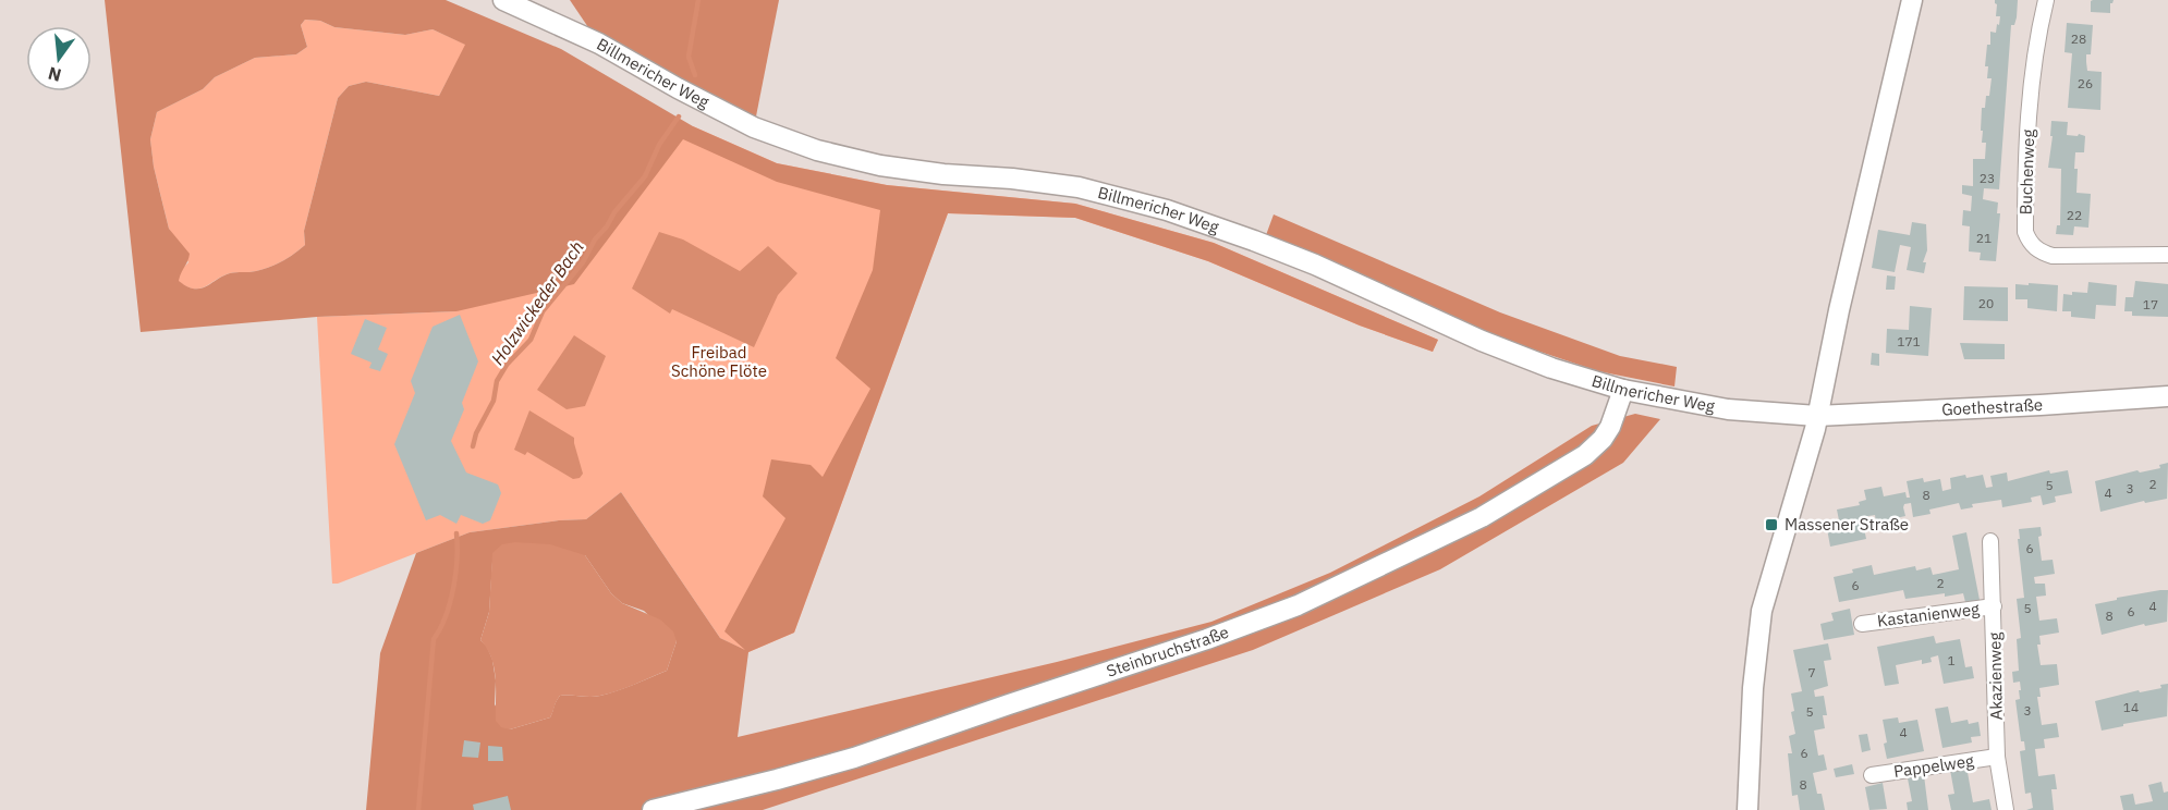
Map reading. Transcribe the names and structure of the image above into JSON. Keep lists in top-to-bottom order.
{
  "streets": {
    "street": [
      "Billmericher Weg",
      "Buchenweg",
      "Goethestraße",
      "Kastanienweg",
      "Steinbruchstraße",
      "Akazienweg",
      "Pappelweg"
    ]
  },
  "crossings": [
    ["Billmericher Weg", "Goethestraße"],
    ["Billmericher Weg", "Steinbruchstraße"],
    ["Kastanienweg", "Akazienweg"],
    ["Akazienweg", "Pappelweg"]
  ],
  "water": ["Holzwickeder Bach"],
  "parks": ["Freibad Schöne Flöte"],
  "places": {
    "transit": ["Massener Straße"]
  },
  "house_numbers": [
    "28",
    "26",
    "23",
    "22",
    "21",
    "20",
    "17",
    "171",
    "2",
    "5",
    "3",
    "4",
    "8",
    "6",
    "2",
    "6",
    "4",
    "5",
    "6",
    "8",
    "1",
    "7",
    "14",
    "3",
    "5",
    "4",
    "6",
    "8"
  ],
  "north": "bottom"
}
